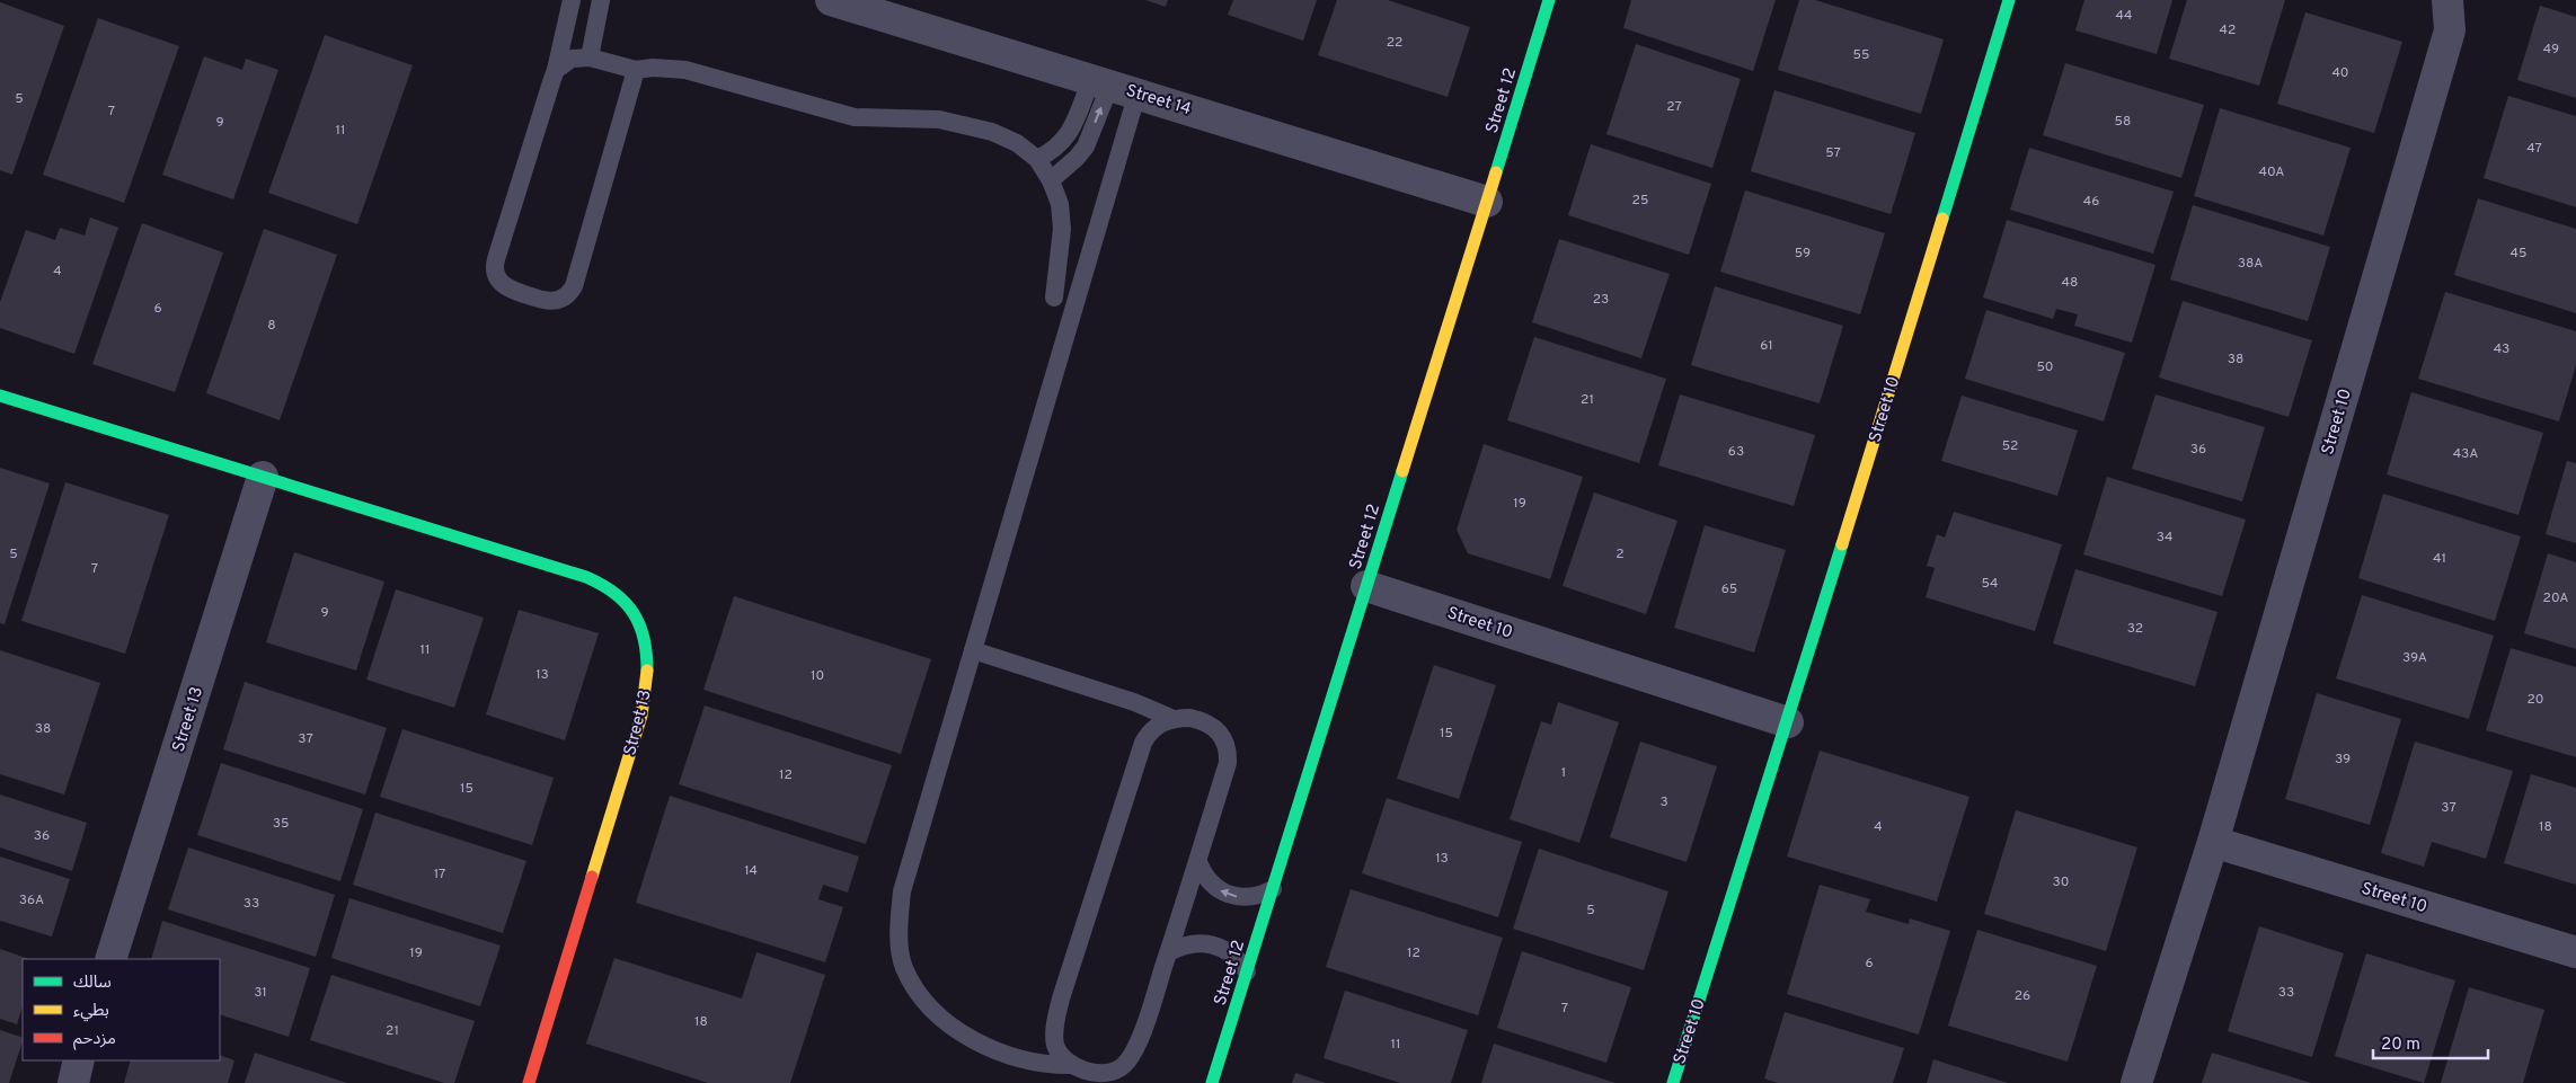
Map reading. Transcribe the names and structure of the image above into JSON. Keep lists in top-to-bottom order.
{
  "streets": {
    "street": [
      "Street 14",
      "Street 12",
      "Street 10",
      "Street 13"
    ]
  },
  "crossings": [
    ["Street 14", "Street 12"],
    ["Street 12", "Street 10"]
  ],
  "house_numbers": [
    "44",
    "42",
    "22",
    "49",
    "55",
    "40",
    "5",
    "27",
    "7",
    "58",
    "9",
    "11",
    "47",
    "57",
    "40A",
    "25",
    "46",
    "59",
    "45",
    "38A",
    "4",
    "48",
    "23",
    "6",
    "8",
    "61",
    "43",
    "38",
    "50",
    "21",
    "52",
    "36",
    "63",
    "43A",
    "19",
    "34",
    "5",
    "2",
    "41",
    "7",
    "54",
    "65",
    "20A",
    "9",
    "32",
    "11",
    "39A",
    "13",
    "10",
    "20",
    "38",
    "15",
    "37",
    "39",
    "1",
    "12",
    "15",
    "3",
    "37",
    "35",
    "4",
    "18",
    "36",
    "13",
    "14",
    "17",
    "30",
    "36A",
    "33",
    "5",
    "19",
    "12",
    "6",
    "31",
    "33",
    "26",
    "7",
    "18",
    "21",
    "11"
  ],
  "legend": ["سالك", "بطيء", "مزدحم"],
  "scale_bar": "20 m"
}
